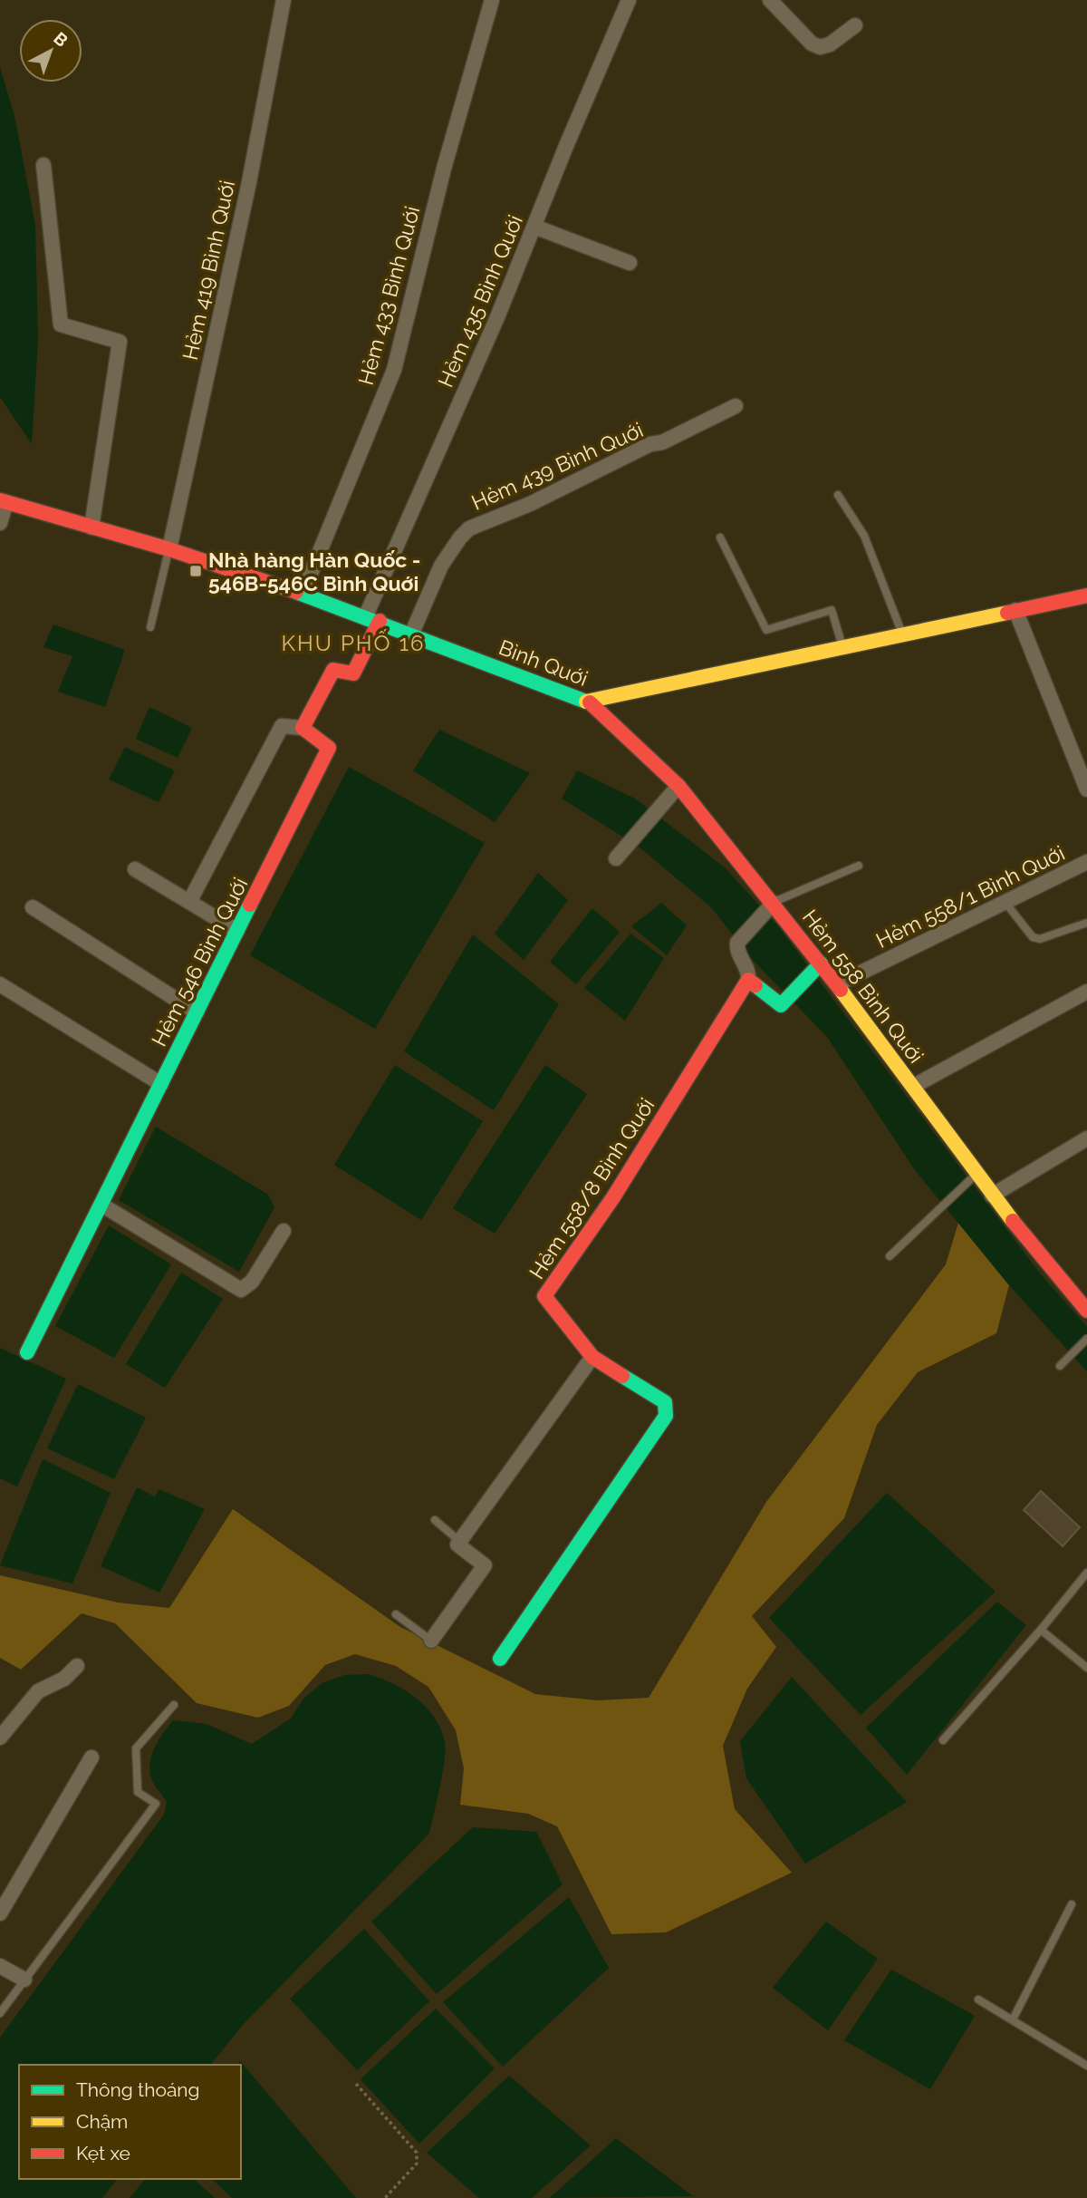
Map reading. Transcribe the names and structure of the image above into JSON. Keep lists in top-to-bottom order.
{
  "streets": {
    "street": [
      "Hẻm 419 Bình Quới",
      "Hẻm 433 Bình Quới",
      "Hẻm 435 Bình Quới",
      "Hẻm 439 Bình Quới",
      "Bình Quới",
      "Hẻm 558/1 Bình Quới",
      "Hẻm 546 Bình Quới",
      "Hẻm 558 Bình Quới",
      "Hẻm 558/8 Bình Quới"
    ]
  },
  "crossings": [
    ["Hẻm 419 Bình Quới", "Bình Quới"],
    ["Hẻm 433 Bình Quới", "Bình Quới"],
    ["Hẻm 435 Bình Quới", "Bình Quới"],
    ["Hẻm 439 Bình Quới", "Bình Quới"],
    ["Bình Quới", "Hẻm 558 Bình Quới"],
    ["Hẻm 558/1 Bình Quới", "Hẻm 558 Bình Quới"]
  ],
  "districts": ["KHU PHỐ 16"],
  "places": {
    "transit": ["Nhà hàng Hàn Quốc - 546B-546C Bình Quới"]
  },
  "legend": ["Thông thoáng", "Chậm", "Kẹt xe"],
  "north": "top right"
}
